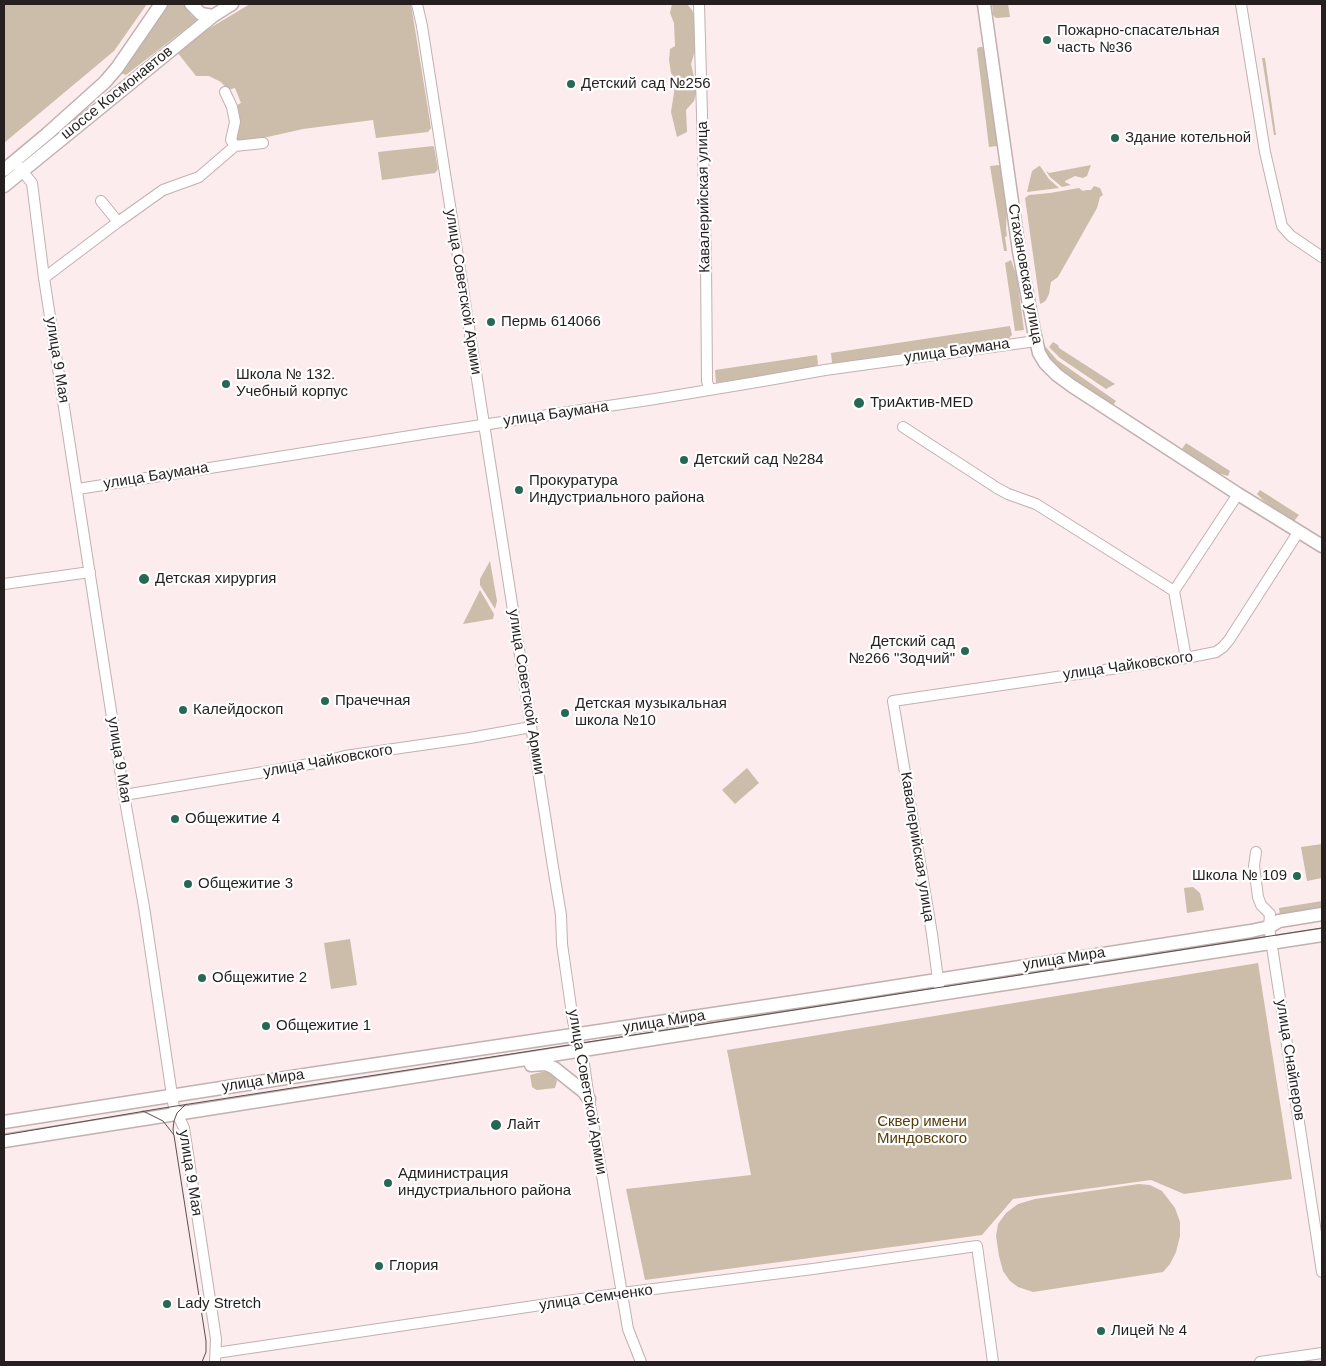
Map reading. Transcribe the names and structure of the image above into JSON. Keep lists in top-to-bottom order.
{
  "streets": {
    "main road": ["шоссе Космонавтов", "Стахановская улица", "улица Мира"],
    "street": [
      "Кавалерийская улица",
      "улица Советской Армии",
      "улица Баумана",
      "улица 9 Мая",
      "улица Чайковского",
      "улица Снайперов",
      "улица Семченко"
    ]
  },
  "crossings": [
    ["шоссе Космонавтов", "улица 9 Мая"],
    ["Кавалерийская улица", "улица Баумана"],
    ["Кавалерийская улица", "улица Чайковского"],
    ["Кавалерийская улица", "улица Мира"],
    ["Стахановская улица", "улица Баумана"],
    ["Стахановская улица", "улица Чайковского"],
    ["улица Советской Армии", "улица Баумана"],
    ["улица Советской Армии", "улица Чайковского"],
    ["улица Советской Армии", "улица Мира"],
    ["улица Советской Армии", "улица Семченко"],
    ["улица Баумана", "улица 9 Мая"],
    ["улица 9 Мая", "улица Чайковского"],
    ["улица 9 Мая", "улица Мира"],
    ["улица 9 Мая", "улица Семченко"],
    ["улица Мира", "улица Снайперов"]
  ],
  "parks": ["Сквер имени Миндовского"],
  "places": [
    "Пожарно-спасательная часть №36",
    "Детский сад №256",
    "Здание котельной",
    "Пермь 614066",
    "Школа № 132. Учебный корпус",
    "ТриАктив-MED",
    "Детский сад №284",
    "Прокуратура Индустриального района",
    "Детская хирургия",
    "Детский сад №266 \"Зодчий\"",
    "Прачечная",
    "Калейдоскоп",
    "Детская музыкальная школа №10",
    "Общежитие 4",
    "Школа № 109",
    "Общежитие 3",
    "Общежитие 2",
    "Общежитие 1",
    "Лайт",
    "Администрация индустриального района",
    "Глория",
    "Lady Stretch",
    "Лицей № 4"
  ]
}
